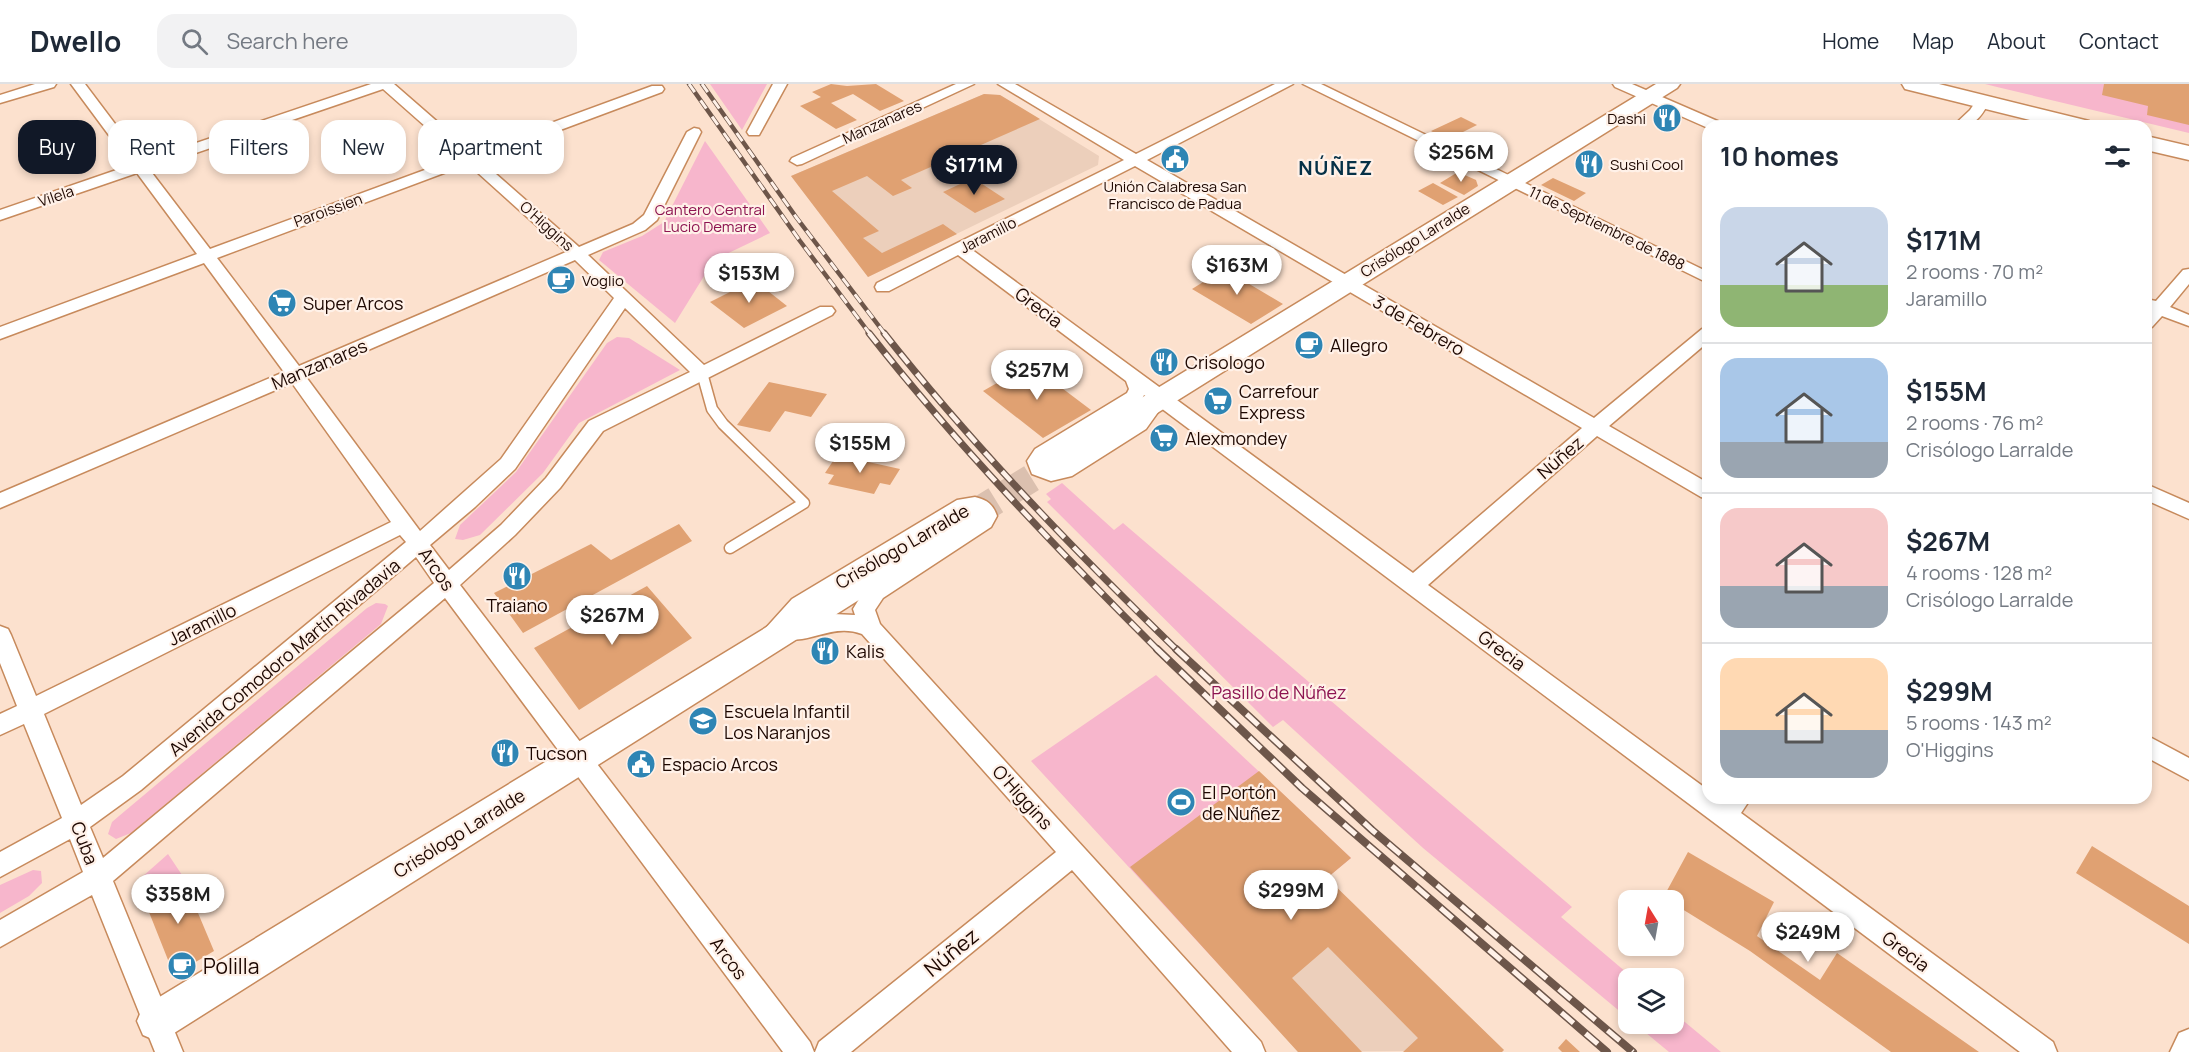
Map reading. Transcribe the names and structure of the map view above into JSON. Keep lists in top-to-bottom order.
{
  "streets": {
    "street": [
      "Manzanares",
      "Vilela",
      "Paroissien",
      "O'Higgins",
      "11 de Septiembre de 1888",
      "Jaramillo",
      "Crisólogo Larralde",
      "Grecia",
      "3 de Febrero",
      "Núñez",
      "Arcos",
      "Avenida Comodoro Martín Rivadavia",
      "Cuba"
    ]
  },
  "crossings": [
    ["Manzanares", "O'Higgins"],
    ["Manzanares", "Arcos"],
    ["Vilela", "O'Higgins"],
    ["Paroissien", "Arcos"],
    ["O'Higgins", "Crisólogo Larralde"],
    ["O'Higgins", "Núñez"],
    ["O'Higgins", "Avenida Comodoro Martín Rivadavia"],
    ["11 de Septiembre de 1888", "Crisólogo Larralde"],
    ["Jaramillo", "Grecia"],
    ["Jaramillo", "3 de Febrero"],
    ["Jaramillo", "Arcos"],
    ["Jaramillo", "Cuba"],
    ["Crisólogo Larralde", "Grecia"],
    ["Crisólogo Larralde", "3 de Febrero"],
    ["Crisólogo Larralde", "Arcos"],
    ["Crisólogo Larralde", "Cuba"],
    ["Grecia", "Núñez"],
    ["3 de Febrero", "Núñez"],
    ["Arcos", "Avenida Comodoro Martín Rivadavia"],
    ["Avenida Comodoro Martín Rivadavia", "Cuba"]
  ],
  "districts": ["NÚÑEZ"],
  "parks": ["Cantero Central Lucio Demare", "Pasillo de Núñez"],
  "places": {
    "restaurant": [
      "Dashi",
      "Sushi Cool",
      "Crisologo",
      "Traiano",
      "Kalis",
      "Tucson"
    ],
    "public building": ["Unión Calabresa San Francisco de Padua", "Espacio Arcos"],
    "cafe": ["Voglio", "Allegro", "Polilla"],
    "supermarket": ["Super Arcos", "Carrefour Express", "Alexmondey"],
    "school or university": ["Escuela Infantil Los Naranjos"],
    "sports": ["El Portón de Nuñez"]
  },
  "north": "top",
  "page": {
    "header": "Dwello",
    "search": "Search here",
    "nav": [
      "Home",
      "Map",
      "About",
      "Contact"
    ],
    "chip": [
      "Buy",
      "Rent",
      "Filters",
      "New",
      "Apartment"
    ],
    "heading": "10 homes",
    "price": [
      "$256M",
      "$171M",
      "$163M",
      "$153M",
      "$257M",
      "$155M",
      "$267M",
      "$299M",
      "$358M",
      "$249M"
    ],
    "list": [
      {
        "name": "$171M",
        "note": "2 rooms · 70 m² · Jaramillo"
      },
      {
        "name": "$155M",
        "note": "2 rooms · 76 m² · Crisólogo Larralde"
      },
      {
        "name": "$267M",
        "note": "4 rooms · 128 m² · Crisólogo Larralde"
      },
      {
        "name": "$299M",
        "note": "5 rooms · 143 m² · O'Higgins"
      }
    ]
  }
}
